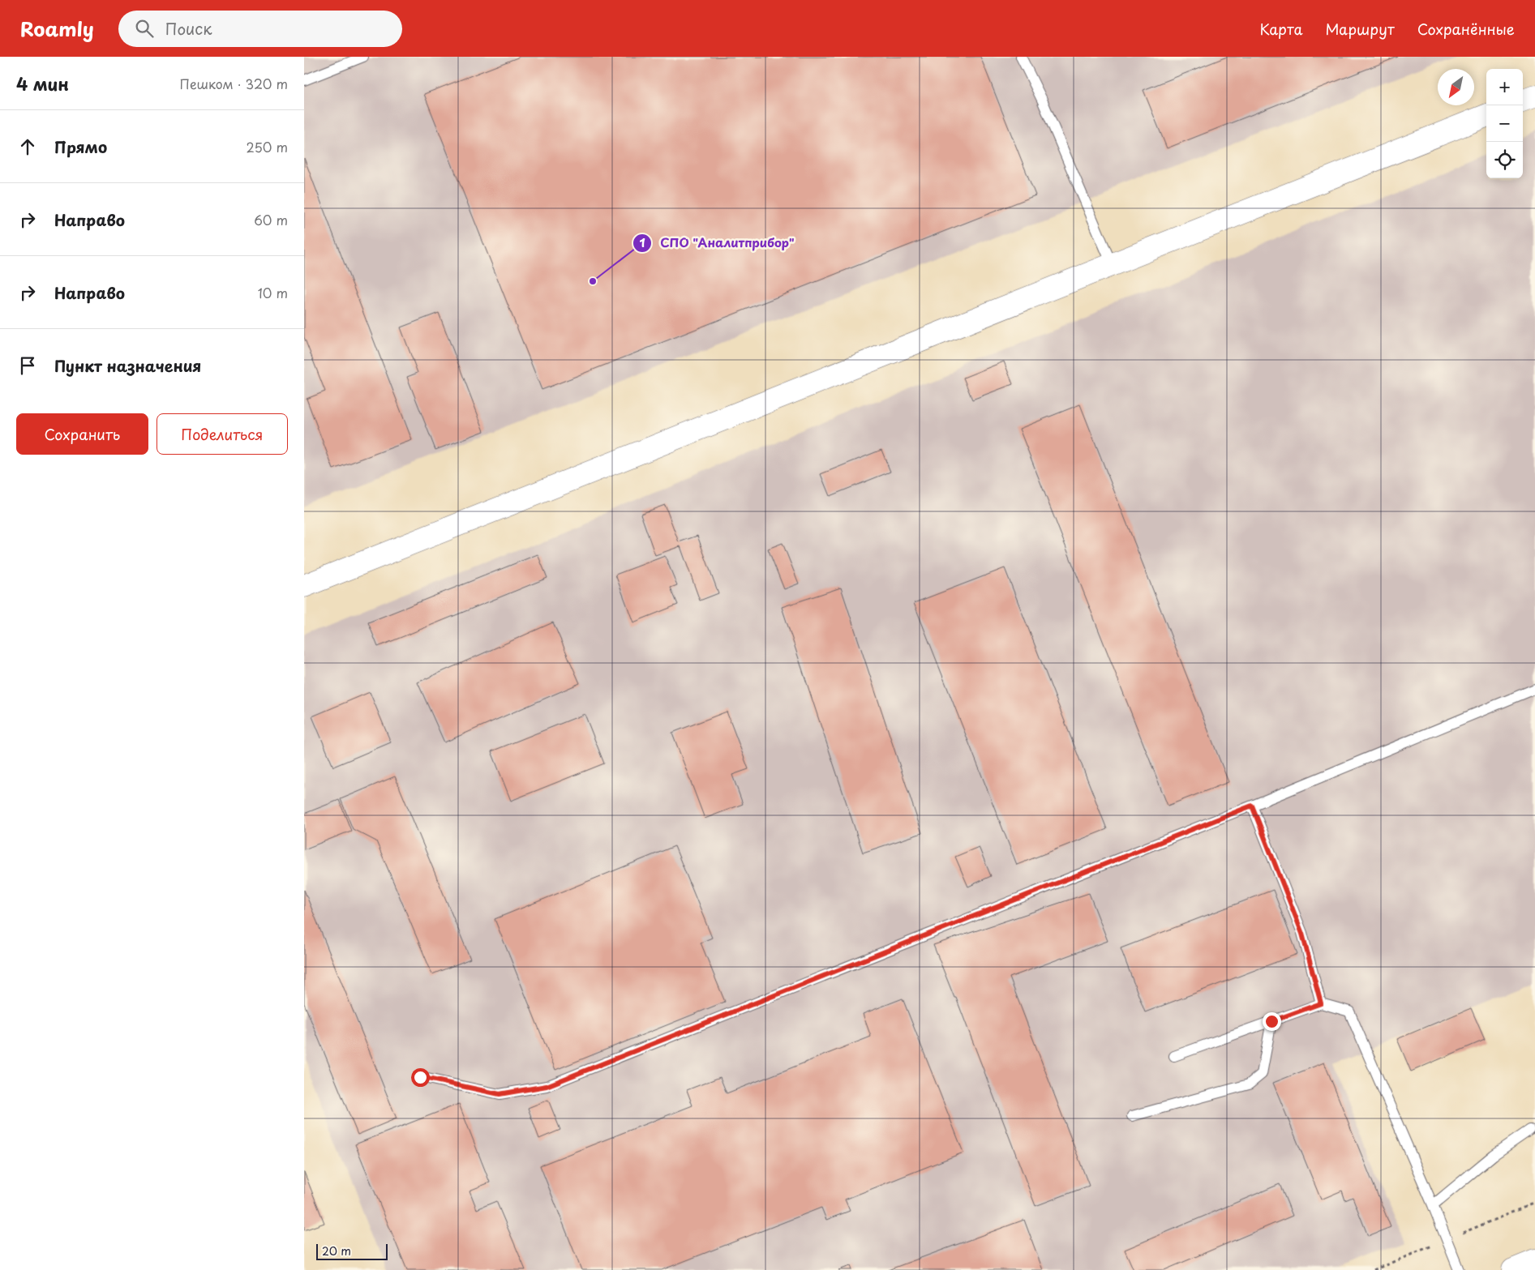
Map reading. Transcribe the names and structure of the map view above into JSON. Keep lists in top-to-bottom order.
{
  "places": ["СПО \"Аналитприбор\""],
  "scale_bar": "20 m",
  "north": "bottom left",
  "page": {
    "header": "Roamly",
    "search": "Поиск",
    "nav": ["Карта", "Маршрут", "Сохранённые"],
    "heading": ["4 мин", "Пешком · 320 m"],
    "map_buttons": ["+", "−"],
    "list": [
      ["Прямо", "250 m"],
      ["Направо", "60 m"],
      ["Направо", "10 m"],
      "Пункт назначения"
    ],
    "buttons": ["Сохранить", "Поделиться"],
    "scale": "20 m"
  }
}
